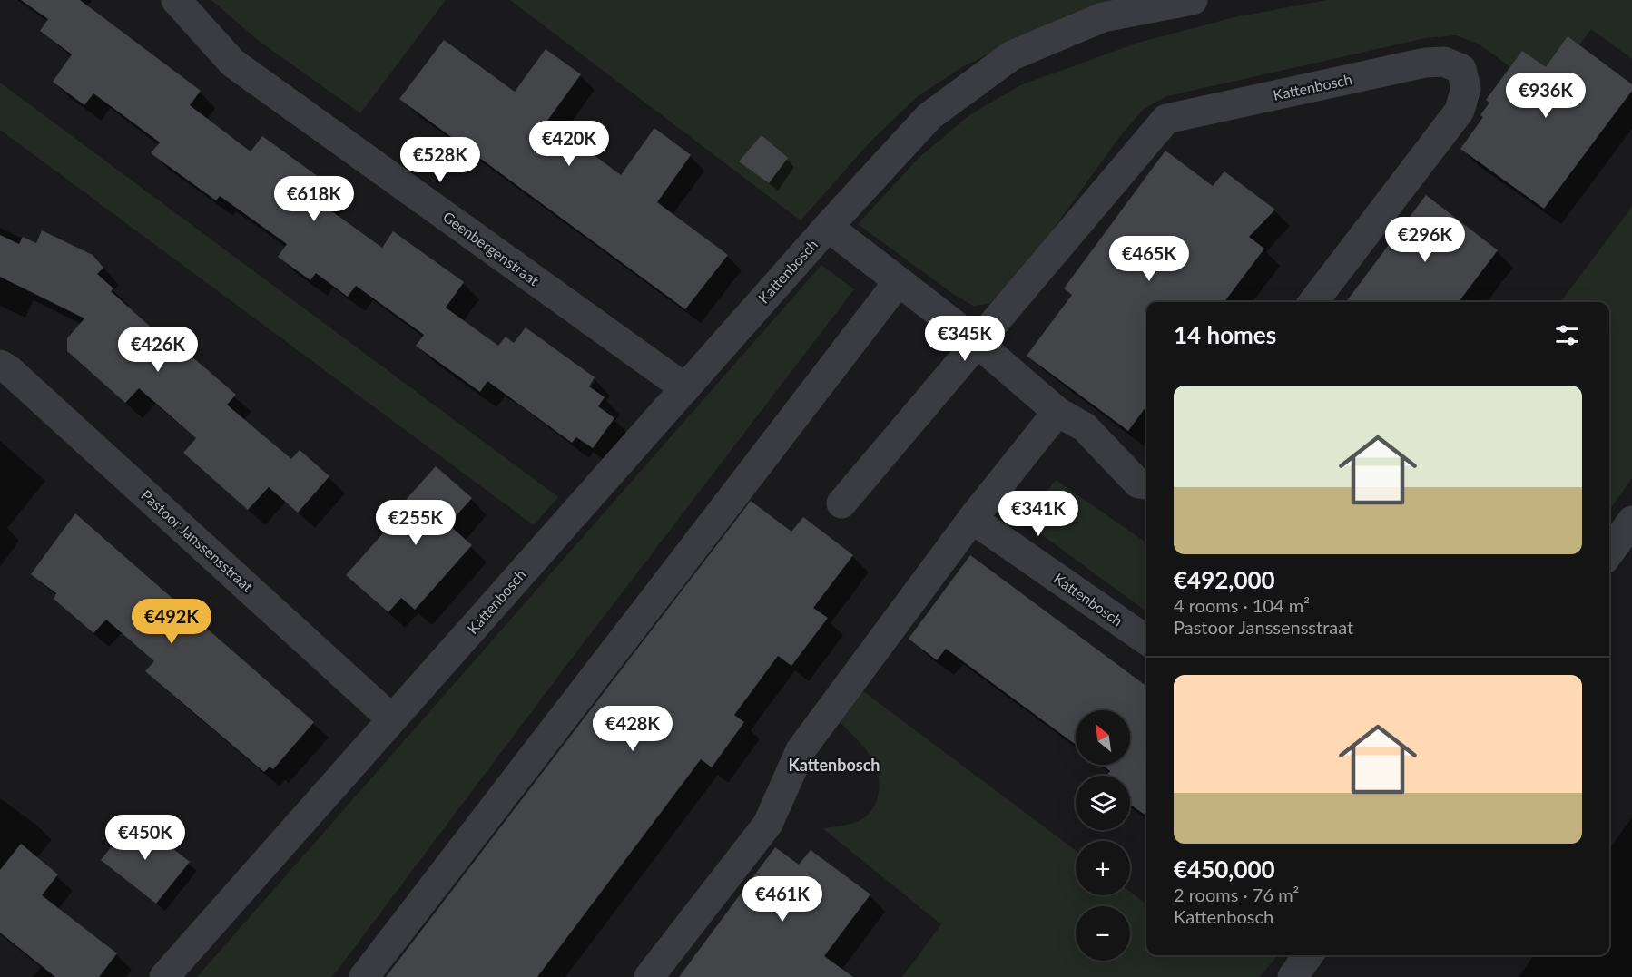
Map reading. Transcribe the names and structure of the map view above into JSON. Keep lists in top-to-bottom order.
{
  "streets": {
    "street": ["Kattenbosch", "Geenbergenstraat", "Pastoor Janssensstraat"]
  },
  "crossings": [
    ["Kattenbosch", "Geenbergenstraat"],
    ["Kattenbosch", "Pastoor Janssensstraat"]
  ],
  "districts": ["Kattenbosch"],
  "north": "top left",
  "page": {
    "price": [
      "€936K",
      "€420K",
      "€528K",
      "€618K",
      "€296K",
      "€465K",
      "€345K",
      "€426K",
      "€341K",
      "€255K",
      "€492K",
      "€428K",
      "€450K",
      "€461K"
    ],
    "heading": "14 homes",
    "list": [
      {
        "name": "€492,000",
        "note": "4 rooms · 104 m² · Pastoor Janssensstraat"
      },
      {
        "name": "€450,000",
        "note": "2 rooms · 76 m² · Kattenbosch"
      }
    ],
    "map_buttons": ["+", "−"]
  }
}
